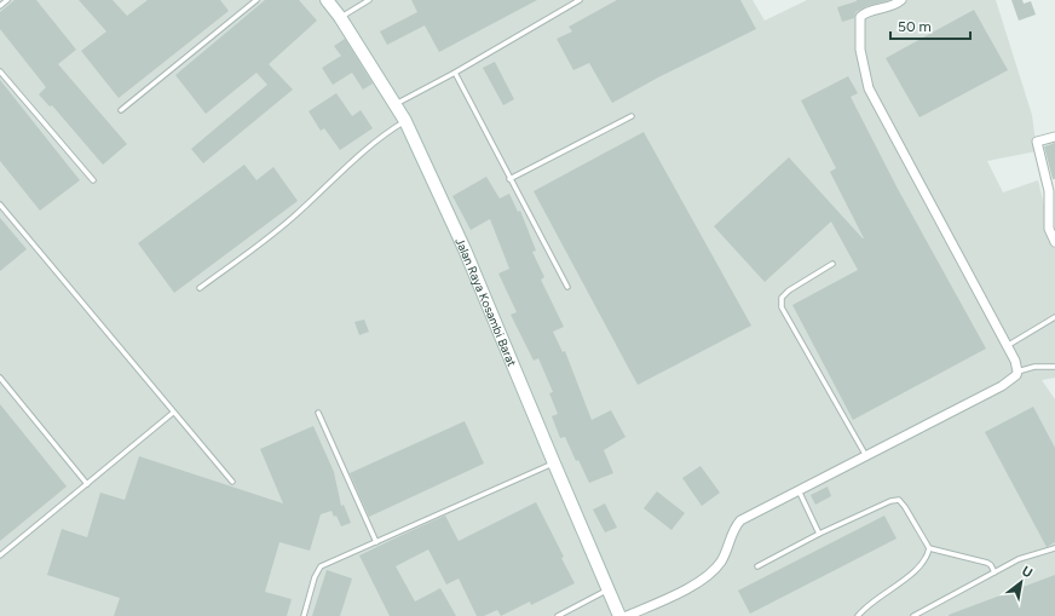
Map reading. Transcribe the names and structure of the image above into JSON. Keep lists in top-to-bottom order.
{
  "streets": {
    "main road": ["Jalan Raya Kosambi Barat"]
  },
  "scale_bar": "50 m",
  "north": "top right"
}
